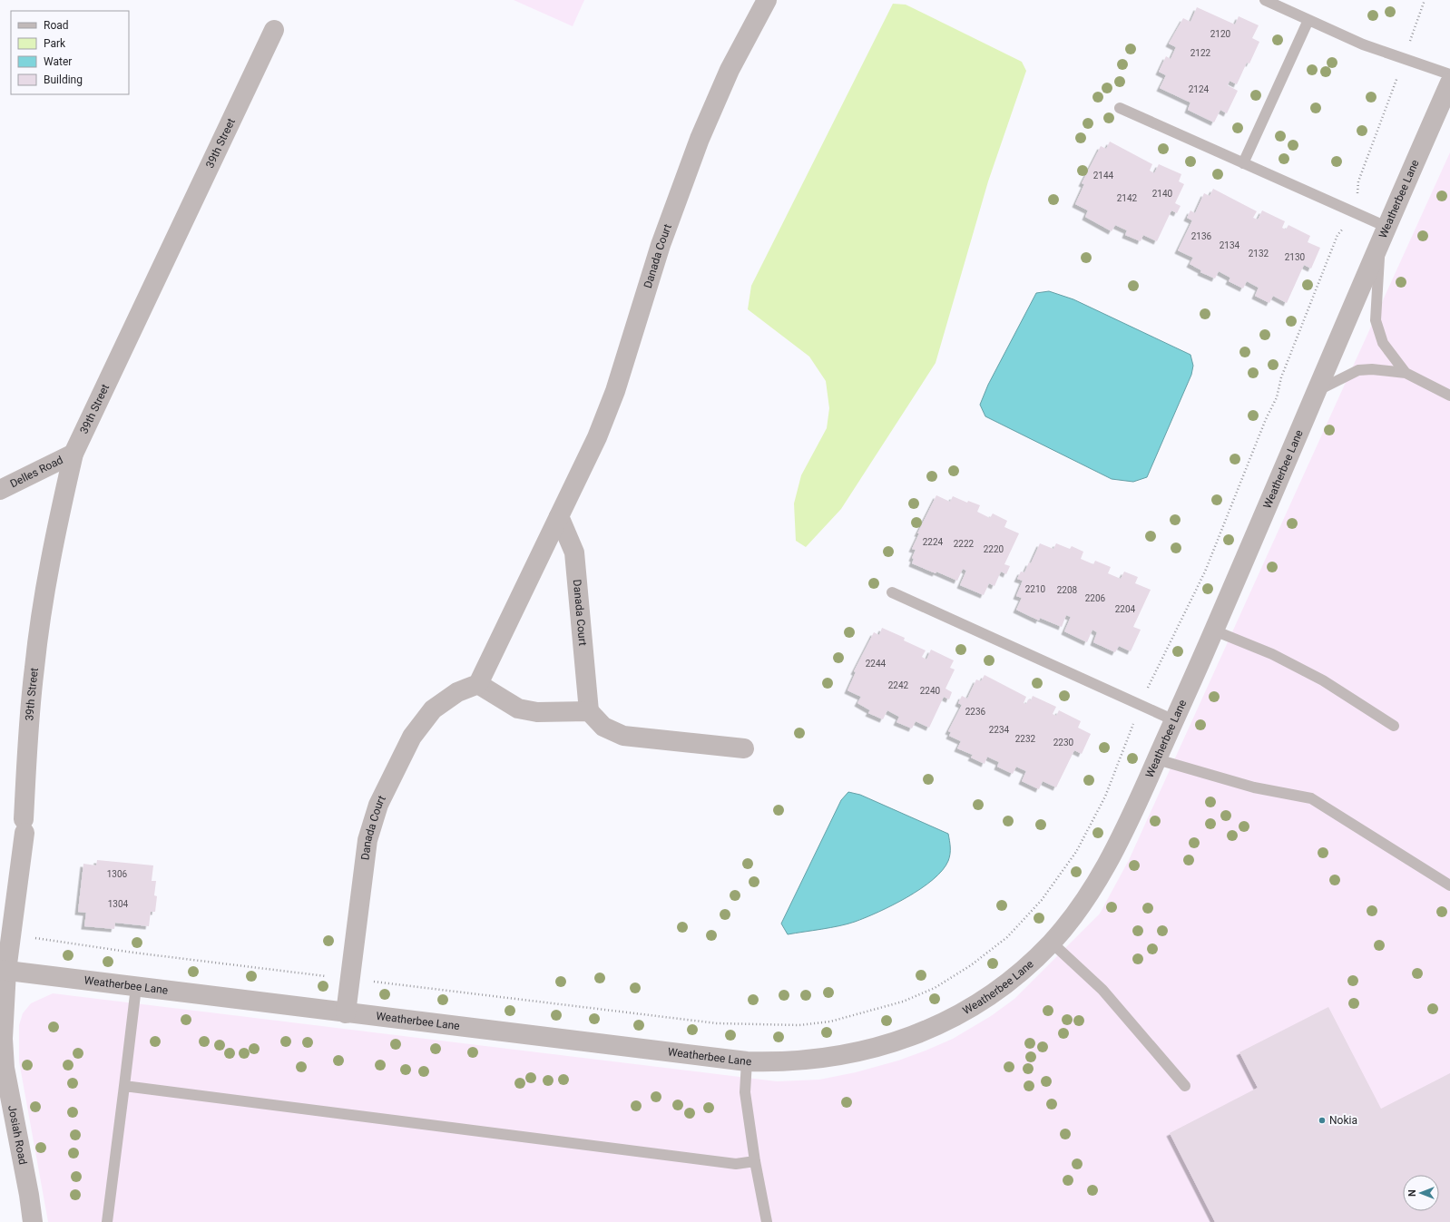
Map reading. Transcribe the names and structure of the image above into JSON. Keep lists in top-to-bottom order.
{
  "streets": {
    "street": [
      "39th Street",
      "Weatherbee Lane",
      "Danada Court",
      "Delles Road",
      "Josiah Road"
    ]
  },
  "crossings": [
    ["39th Street", "Delles Road"],
    ["39th Street", "Josiah Road"],
    ["Weatherbee Lane", "Danada Court"],
    ["Weatherbee Lane", "Josiah Road"]
  ],
  "places": ["Nokia"],
  "house_numbers": [
    "2120",
    "2122",
    "2124",
    "2144",
    "2140",
    "2142",
    "2136",
    "2134",
    "2132",
    "2130",
    "2224",
    "2222",
    "2220",
    "2210",
    "2208",
    "2206",
    "2204",
    "2244",
    "2242",
    "2240",
    "2236",
    "2234",
    "2232",
    "2230",
    "1306",
    "1304"
  ],
  "legend": [
    "Road",
    "Park",
    "Water",
    "Building"
  ],
  "north": "left"
}
